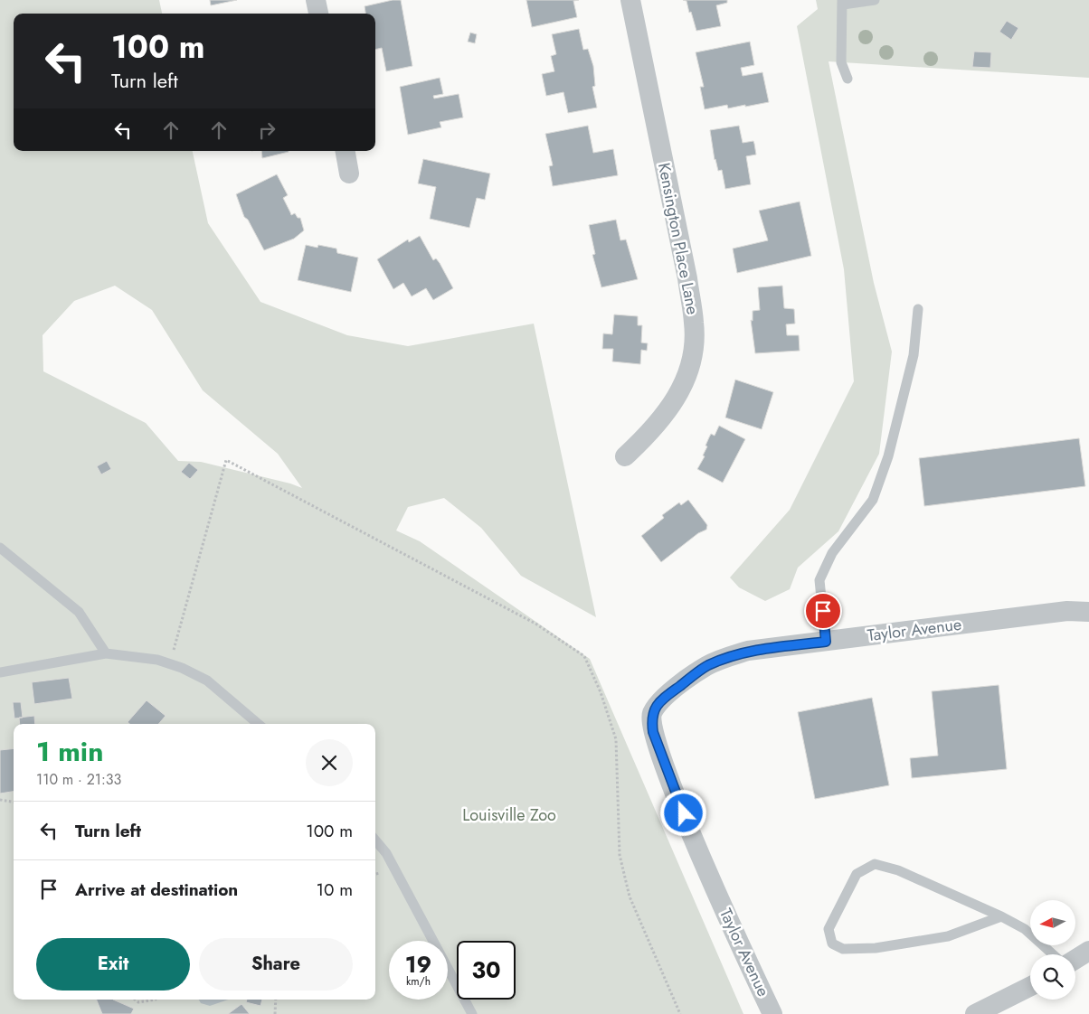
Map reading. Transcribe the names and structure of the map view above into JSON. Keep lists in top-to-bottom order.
{
  "streets": {
    "street": ["Kensington Place Lane", "Taylor Avenue"]
  },
  "parks": ["Louisville Zoo"],
  "north": "left",
  "page": {
    "turn": ["100 m", "Turn left"],
    "heading": ["1 min", "110 m · 21:33"],
    "list": [
      {
        "name": "Turn left",
        "value": "100 m"
      },
      {
        "name": "Arrive at destination",
        "value": "10 m"
      }
    ],
    "buttons": ["Exit", "Share"],
    "speed": "19 km/h",
    "limit": "30"
  }
}
